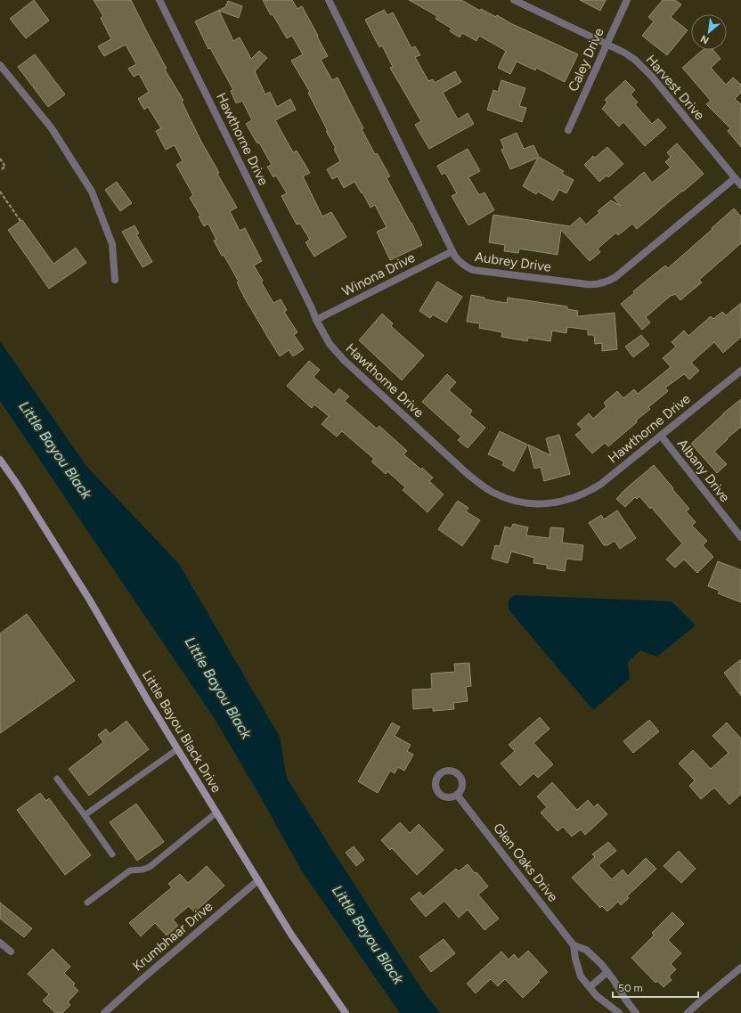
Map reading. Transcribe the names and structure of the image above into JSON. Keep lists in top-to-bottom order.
{
  "streets": {
    "main road": ["Little Bayou Black Drive"],
    "street": [
      "Caley Drive",
      "Harvest Drive",
      "Hawthorne Drive",
      "Aubrey Drive",
      "Winona Drive",
      "Albany Drive",
      "Glen Oaks Drive",
      "Krumbhaar Drive"
    ]
  },
  "crossings": [
    ["Caley Drive", "Harvest Drive"],
    ["Harvest Drive", "Aubrey Drive"],
    ["Hawthorne Drive", "Winona Drive"],
    ["Hawthorne Drive", "Albany Drive"],
    ["Aubrey Drive", "Winona Drive"],
    ["Little Bayou Black Drive", "Krumbhaar Drive"]
  ],
  "water": ["Little Bayou Black"],
  "scale_bar": "50 m",
  "north": "bottom left"
}
